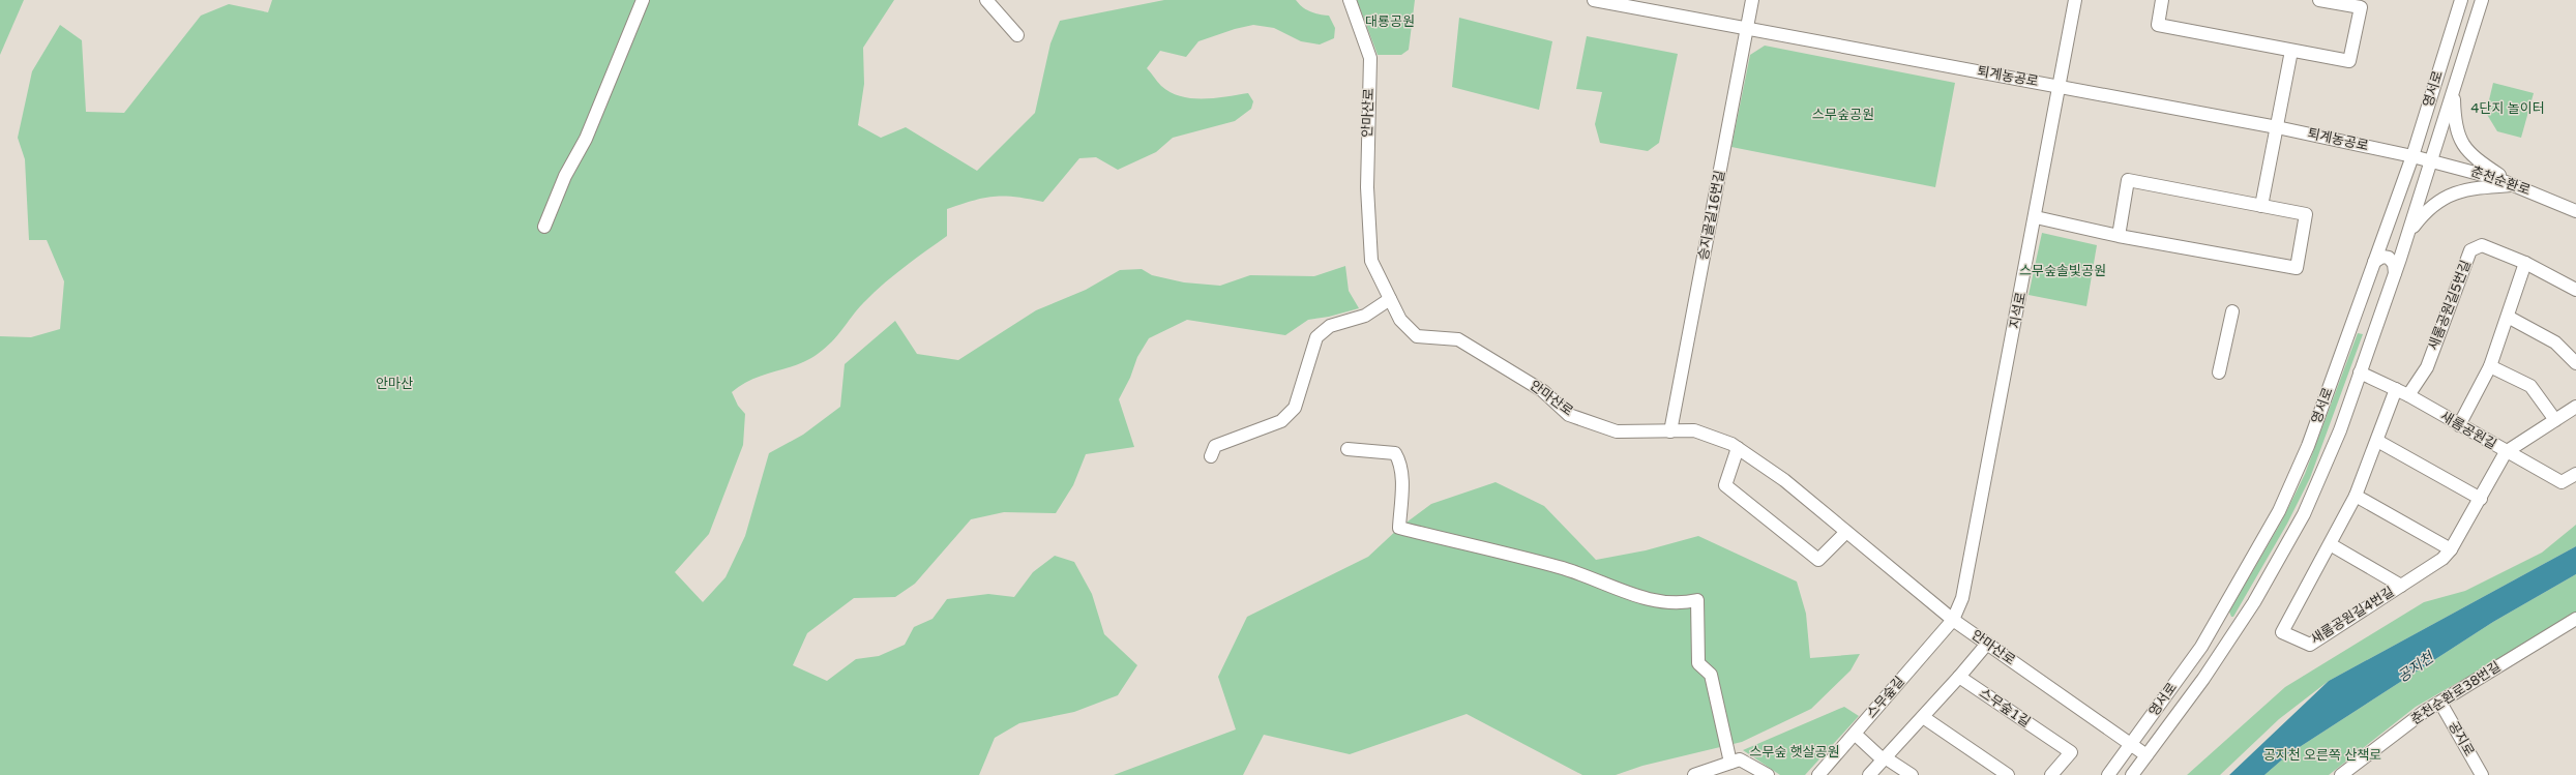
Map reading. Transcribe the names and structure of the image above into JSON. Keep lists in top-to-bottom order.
{
  "streets": {
    "street": [
      "퇴계농공로",
      "영서로",
      "안마산로",
      "춘천순환로",
      "승지골길16번길",
      "새롬공원길5번길",
      "지석로",
      "새롬공원길",
      "새롬공원길4번길",
      "춘천순환로38번길",
      "스무숲길",
      "스무숲1길",
      "공지로"
    ]
  },
  "crossings": [
    ["퇴계농공로", "영서로"],
    ["퇴계농공로", "춘천순환로"],
    ["퇴계농공로", "승지골길16번길"],
    ["퇴계농공로", "지석로"],
    ["영서로", "안마산로"],
    ["영서로", "춘천순환로"],
    ["영서로", "새롬공원길"],
    ["안마산로", "승지골길16번길"],
    ["안마산로", "지석로"],
    ["안마산로", "스무숲길"],
    ["새롬공원길5번길", "새롬공원길"],
    ["지석로", "스무숲길"],
    ["새롬공원길", "새롬공원길4번길"],
    ["춘천순환로38번길", "공지로"]
  ],
  "water": ["공지천"],
  "parks": [
    "대룡공원",
    "4단지 놀이터",
    "스무숲공원",
    "스무숲솔빛공원",
    "안마산",
    "스무숲 햇살공원",
    "공지천 오른쪽 산책로"
  ]
}
